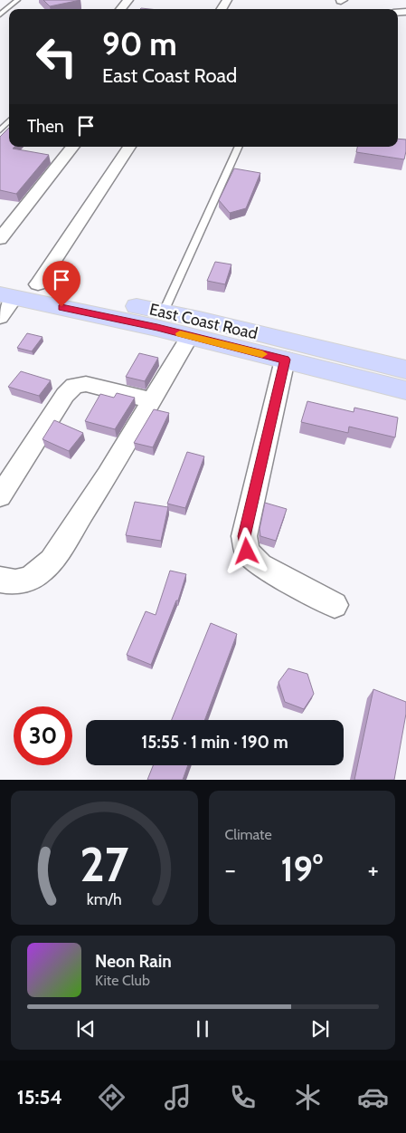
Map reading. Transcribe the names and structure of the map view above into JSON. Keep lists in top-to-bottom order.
{
  "streets": {
    "main road": ["East Coast Road"]
  },
  "page": {
    "turn": ["90 m", "East Coast Road"],
    "then": "Then",
    "limit": "30",
    "trip": "15:55 · 1 min · 190 m",
    "tile": "Climate",
    "heat": ["−", "19°", "+"],
    "song": ["Neon Rain", "Kite Club"],
    "tabs": "15:54",
    "gauge": ["27", "km/h"]
  }
}
